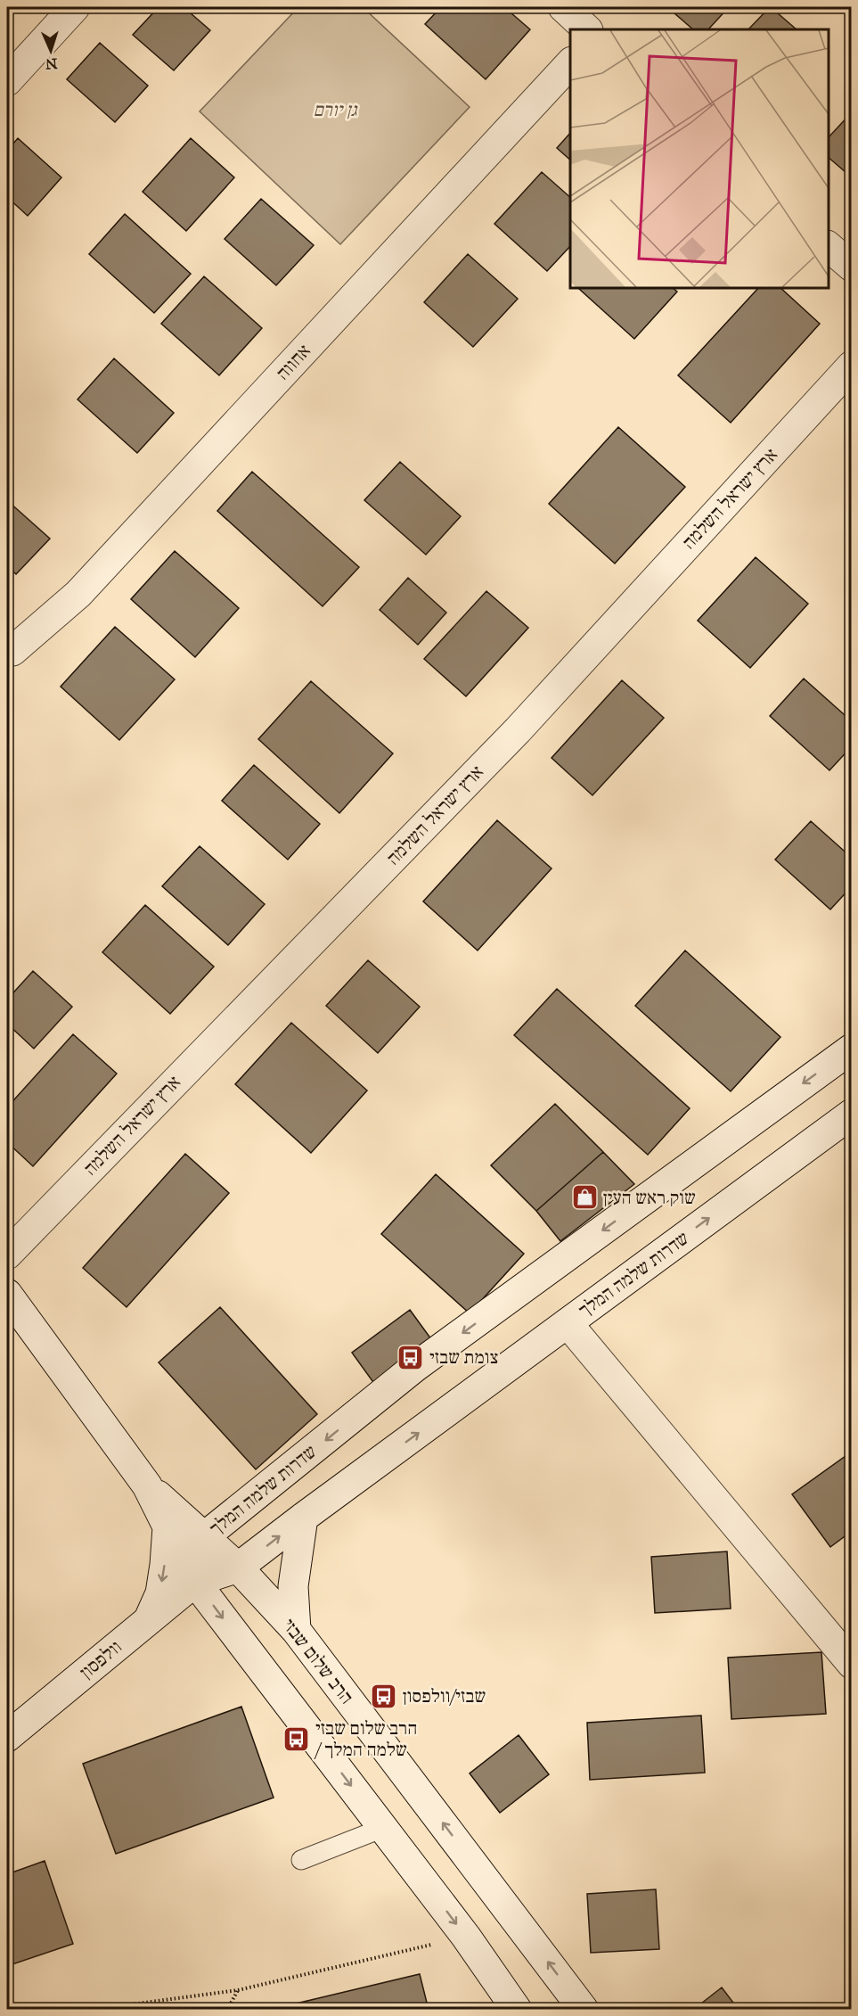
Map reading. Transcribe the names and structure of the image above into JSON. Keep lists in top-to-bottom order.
{
  "streets": {
    "street": [
      "אחווה",
      "ארץ ישראל השלמה",
      "שדרות שלמה המלך",
      "וולפסון",
      "הרב שלום שבזי"
    ]
  },
  "crossings": [
    ["שדרות שלמה המלך", "וולפסון"],
    ["שדרות שלמה המלך", "הרב שלום שבזי"],
    ["וולפסון", "הרב שלום שבזי"]
  ],
  "parks": ["גן יורם"],
  "places": {
    "shop": ["שוק ראש העין"],
    "bus stop": ["צומת שבזי", "שבזי/וולפסון", "הרב שלום שבזי / שלמה המלך"]
  },
  "north": "bottom"
}
